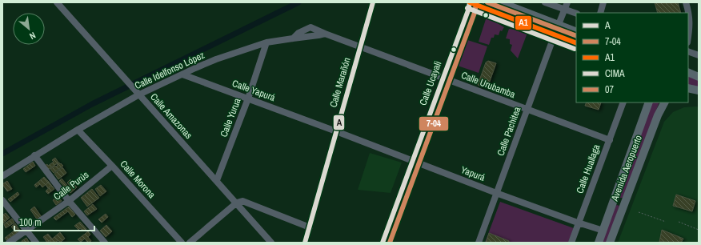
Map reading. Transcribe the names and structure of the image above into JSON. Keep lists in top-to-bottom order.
{
  "streets": {
    "main road": ["Avenida Aeropuerto"],
    "street": [
      "Calle Idelfonso López",
      "Calle Marañón",
      "Calle Ucayali",
      "Calle Urubamba",
      "Calle Yapurá",
      "Calle Amazonas",
      "Calle Yurua",
      "Calle Pachitea",
      "Calle Huallaga",
      "Yapurá",
      "Calle Morona",
      "Calle Purús"
    ]
  },
  "crossings": [
    ["Calle Idelfonso López", "Calle Marañón"],
    ["Calle Idelfonso López", "Calle Urubamba"],
    ["Calle Idelfonso López", "Calle Yapurá"],
    ["Calle Idelfonso López", "Calle Amazonas"],
    ["Calle Idelfonso López", "Calle Yurua"],
    ["Calle Idelfonso López", "Calle Morona"],
    ["Calle Marañón", "Calle Urubamba"],
    ["Calle Marañón", "Calle Yapurá"],
    ["Calle Marañón", "Yapurá"],
    ["Calle Ucayali", "Calle Urubamba"],
    ["Calle Ucayali", "Yapurá"],
    ["Calle Urubamba", "Calle Pachitea"],
    ["Calle Urubamba", "Calle Huallaga"],
    ["Calle Yapurá", "Calle Yurua"],
    ["Calle Yapurá", "Yapurá"],
    ["Calle Amazonas", "Calle Yurua"],
    ["Calle Pachitea", "Yapurá"],
    ["Avenida Aeropuerto", "Yapurá"],
    ["Calle Huallaga", "Yapurá"],
    ["Calle Morona", "Calle Purús"]
  ],
  "lines": [
    "transit line A",
    "transit line A1",
    "transit line 07",
    "transit line 7-04",
    "transit line CIMA"
  ],
  "legend": [
    "A",
    "7-04",
    "A1",
    "CIMA",
    "07"
  ],
  "scale_bar": "100 m",
  "north": "bottom right"
}
